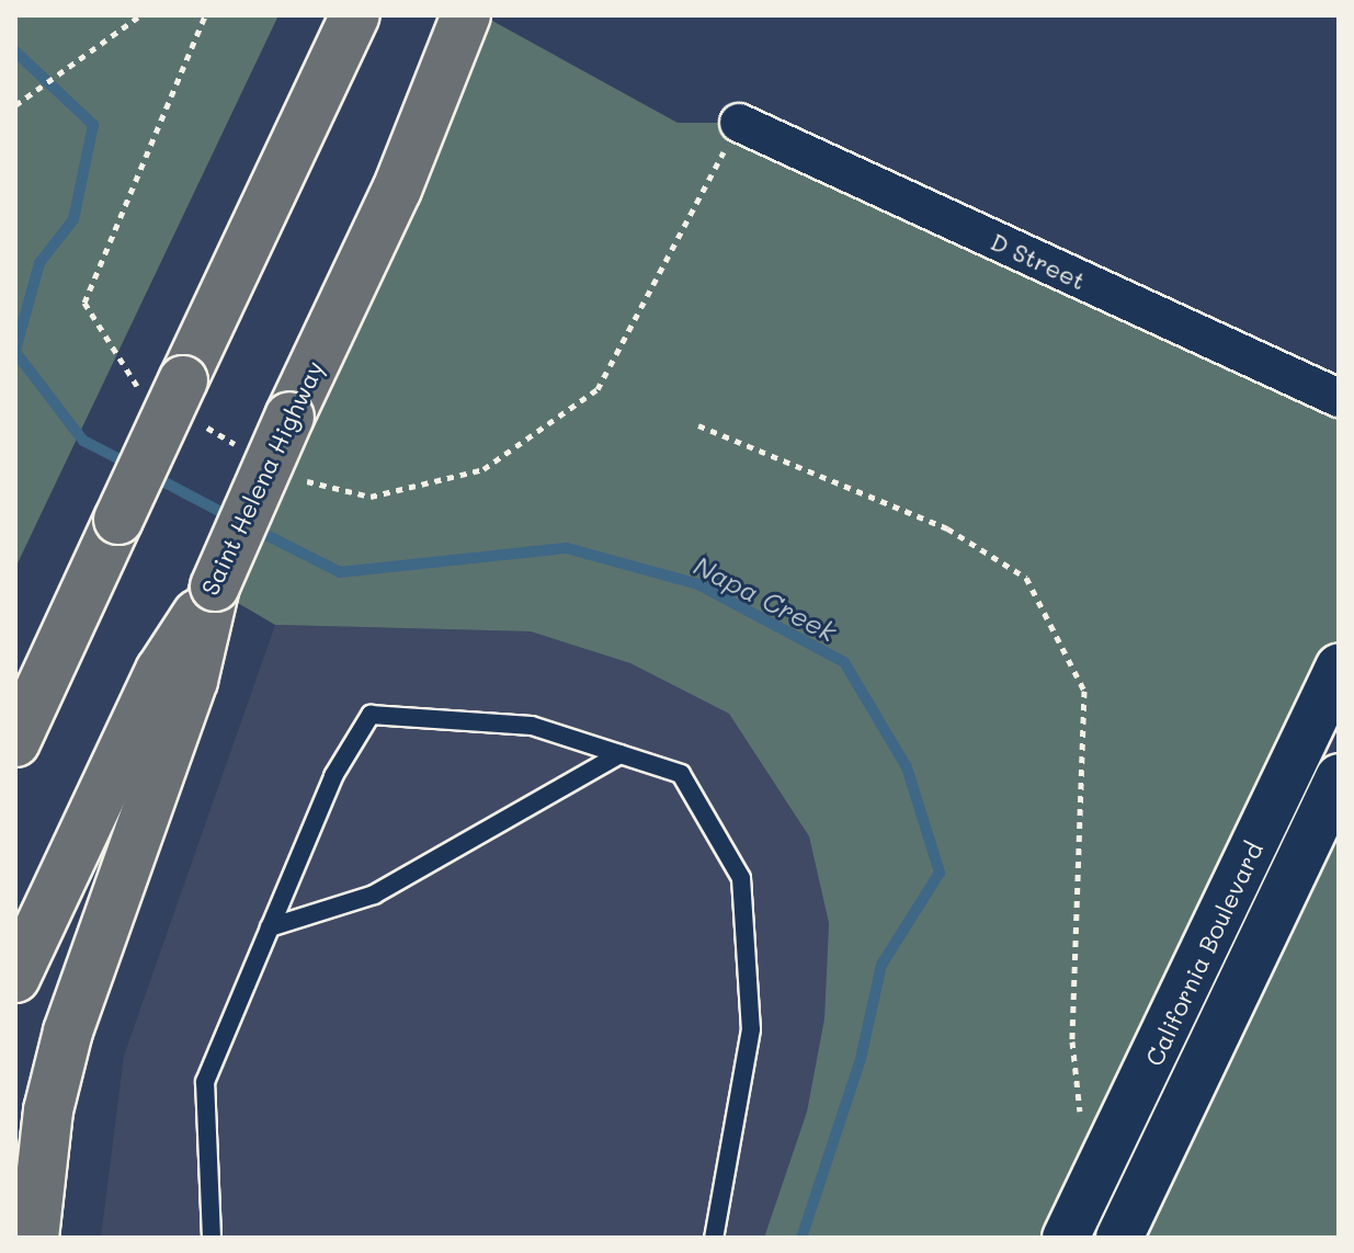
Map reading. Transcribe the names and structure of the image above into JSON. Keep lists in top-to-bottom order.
{
  "streets": {
    "highway": ["Saint Helena Highway"],
    "street": ["D Street", "California Boulevard"]
  },
  "water": ["Napa Creek"]
}
